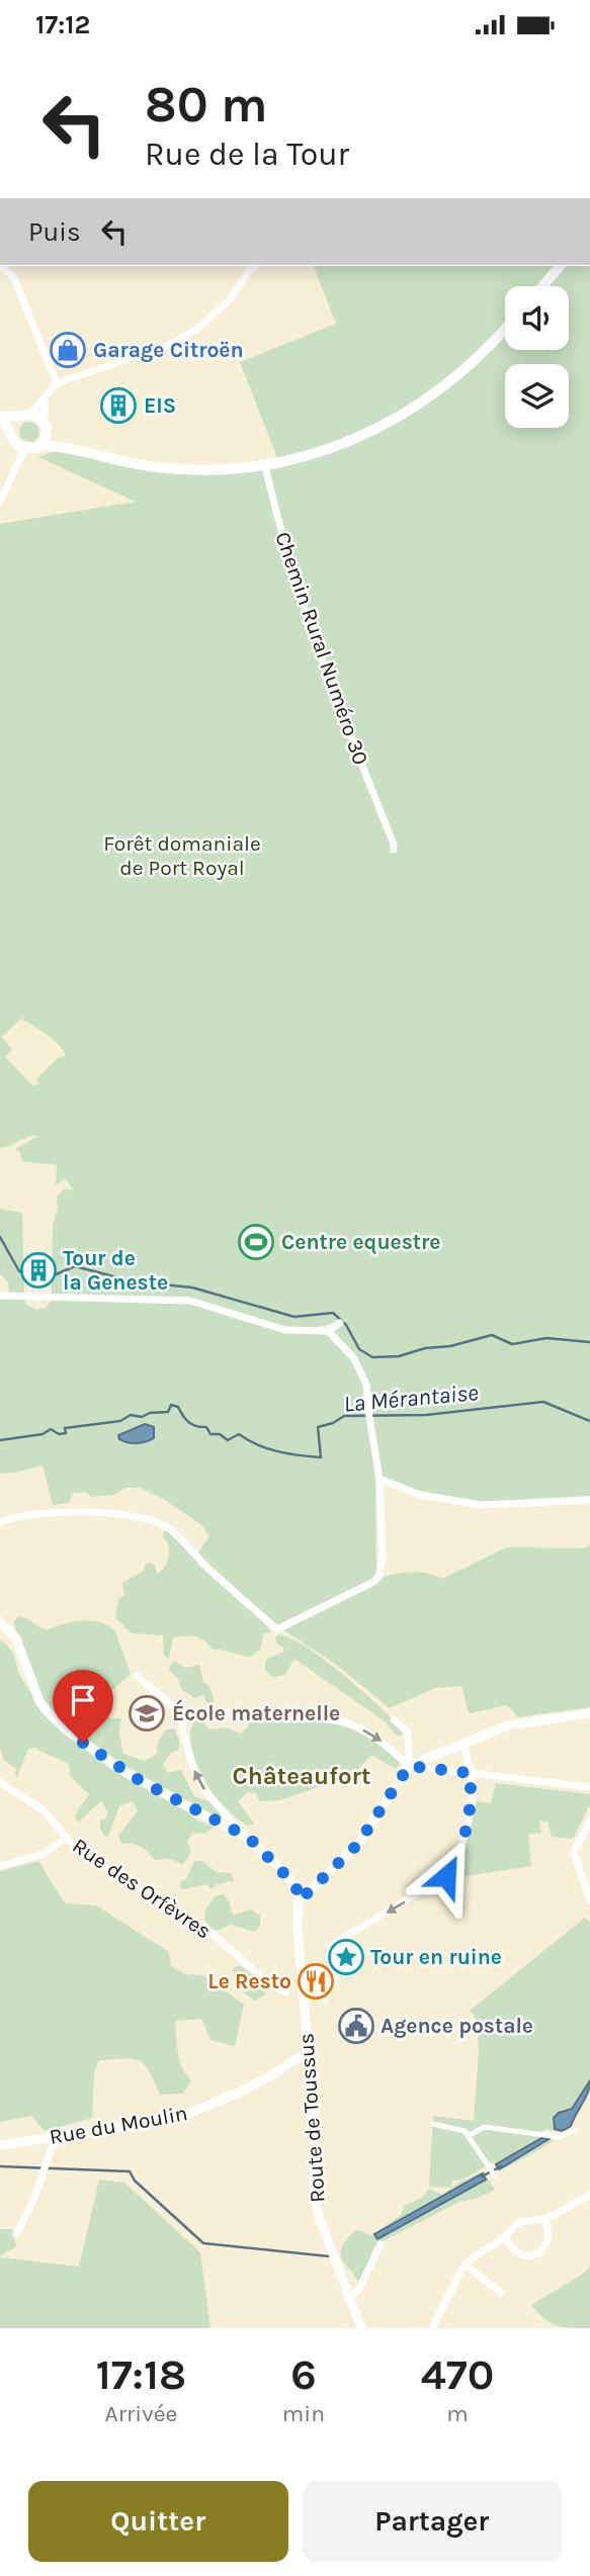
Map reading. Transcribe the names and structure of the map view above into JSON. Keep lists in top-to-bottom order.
{
  "streets": {
    "street": [
      "Chemin Rural Numéro 30",
      "Rue des Orfèvres",
      "Route de Toussus",
      "Rue du Moulin"
    ]
  },
  "crossings": [
    ["Route de Toussus", "Rue du Moulin"]
  ],
  "districts": ["Châteaufort"],
  "water": ["La Mérantaise"],
  "parks": ["Forêt domaniale de Port Royal"],
  "places": {
    "shop": ["Garage Citroën"],
    "building": ["EIS", "Tour de la Geneste"],
    "sports": ["Centre equestre"],
    "school or university": ["École maternelle"],
    "place": ["Tour en ruine"],
    "restaurant": ["Le Resto"],
    "public building": ["Agence postale"]
  },
  "page": {
    "status": "17:12",
    "turn": ["80 m", "Rue de la Tour"],
    "then": "Puis",
    "eta": [
      "17:18",
      "Arrivée",
      "6",
      "min",
      "470",
      "m"
    ],
    "buttons": ["Quitter", "Partager"]
  }
}
